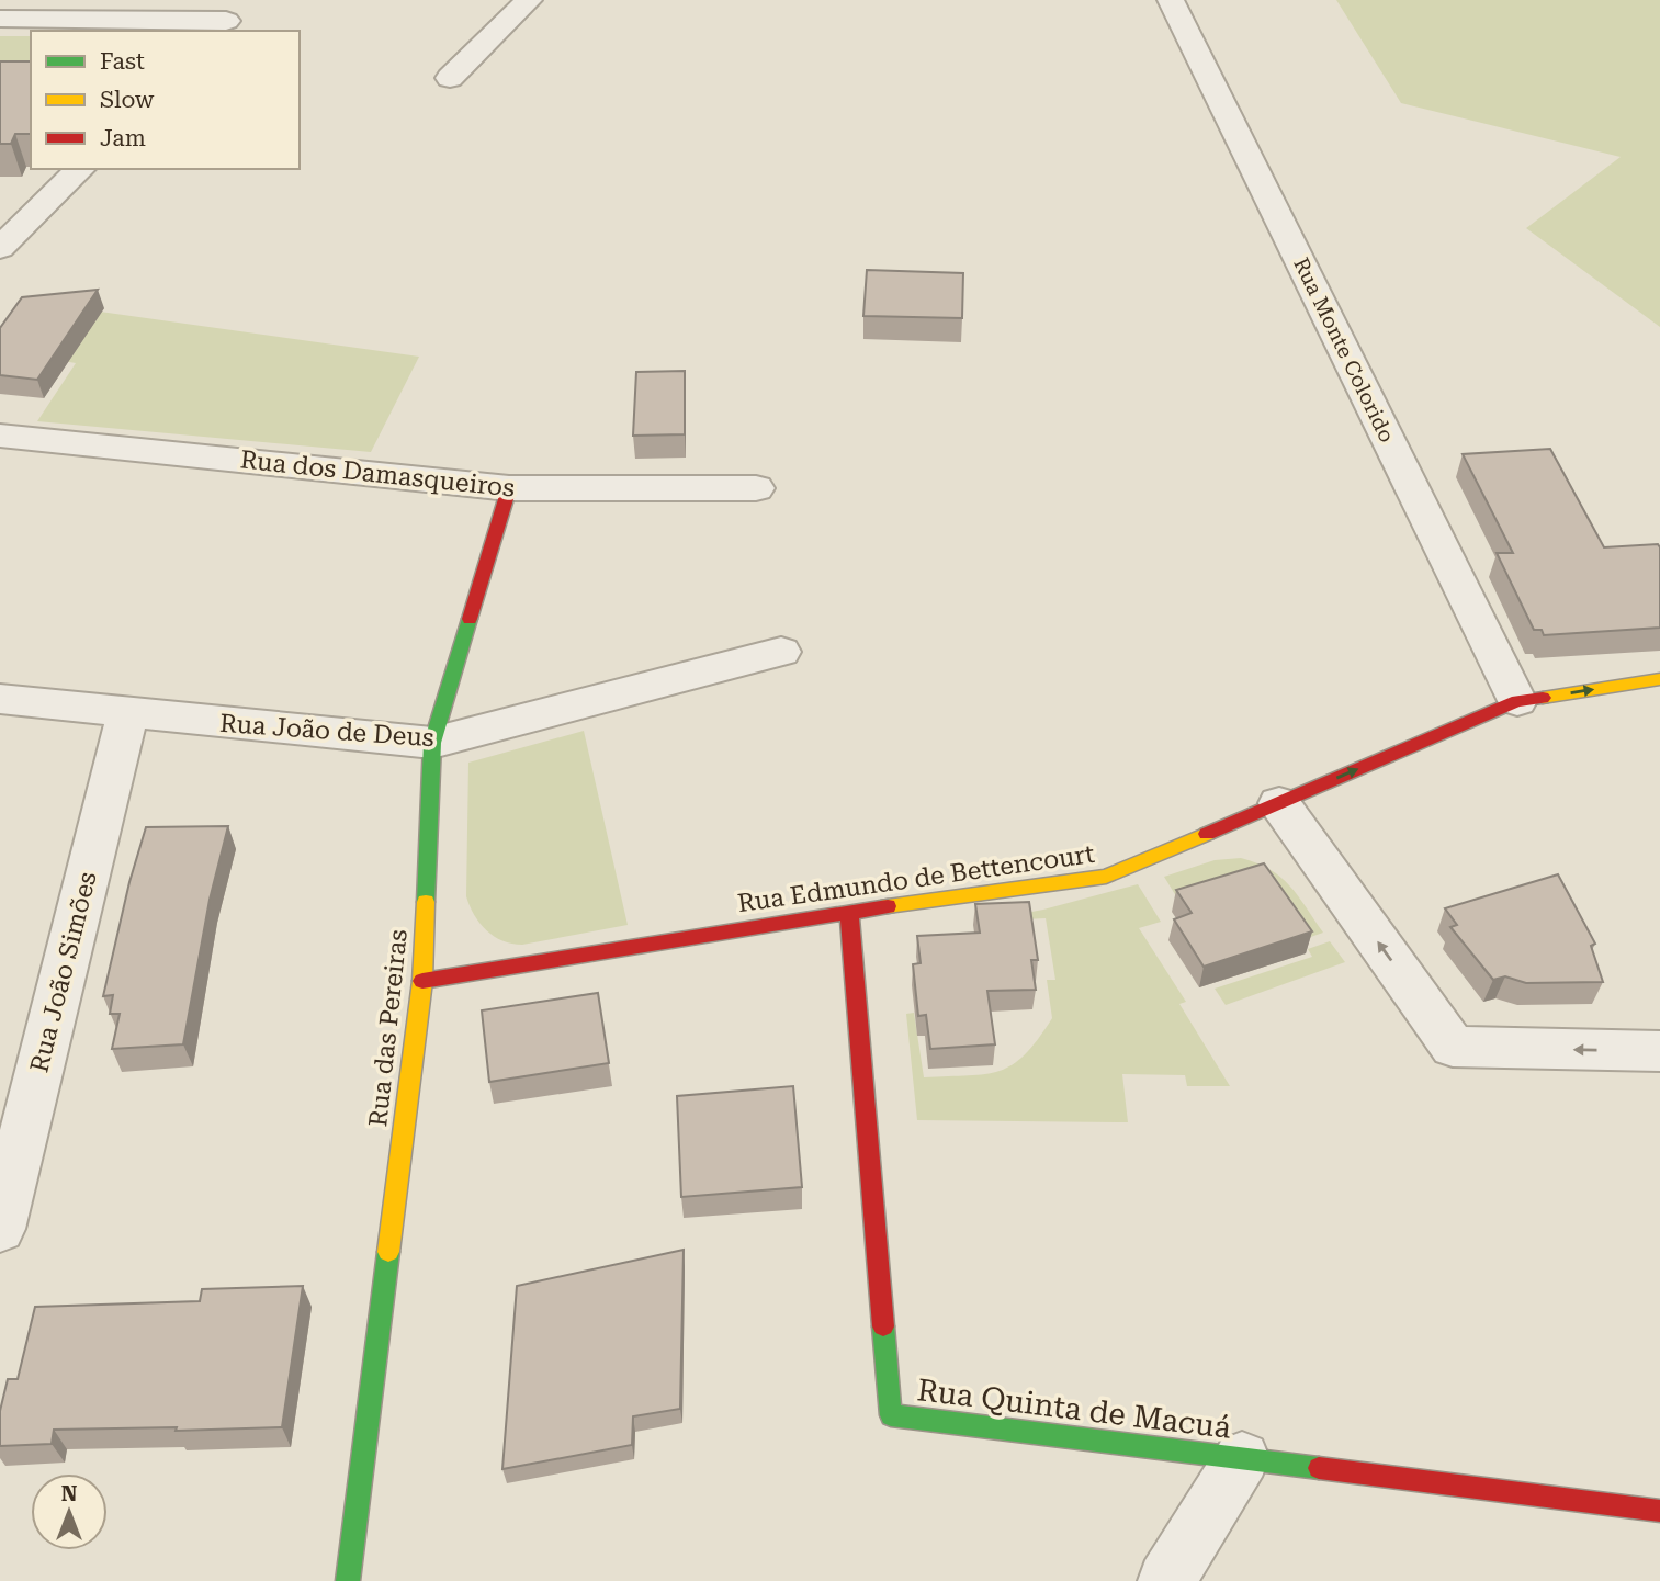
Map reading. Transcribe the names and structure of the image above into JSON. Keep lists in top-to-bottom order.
{
  "streets": {
    "street": [
      "Rua Monte Colorido",
      "Rua dos Damasqueiros",
      "Rua João de Deus",
      "Rua Edmundo de Bettencourt",
      "Rua João Simões",
      "Rua das Pereiras",
      "Rua Quinta de Macuá"
    ]
  },
  "crossings": [
    ["Rua Monte Colorido", "Rua Edmundo de Bettencourt"],
    ["Rua dos Damasqueiros", "Rua das Pereiras"],
    ["Rua João de Deus", "Rua João Simões"],
    ["Rua João de Deus", "Rua das Pereiras"],
    ["Rua Edmundo de Bettencourt", "Rua das Pereiras"],
    ["Rua Edmundo de Bettencourt", "Rua Quinta de Macuá"]
  ],
  "legend": ["Fast", "Slow", "Jam"],
  "north": "top"
}
